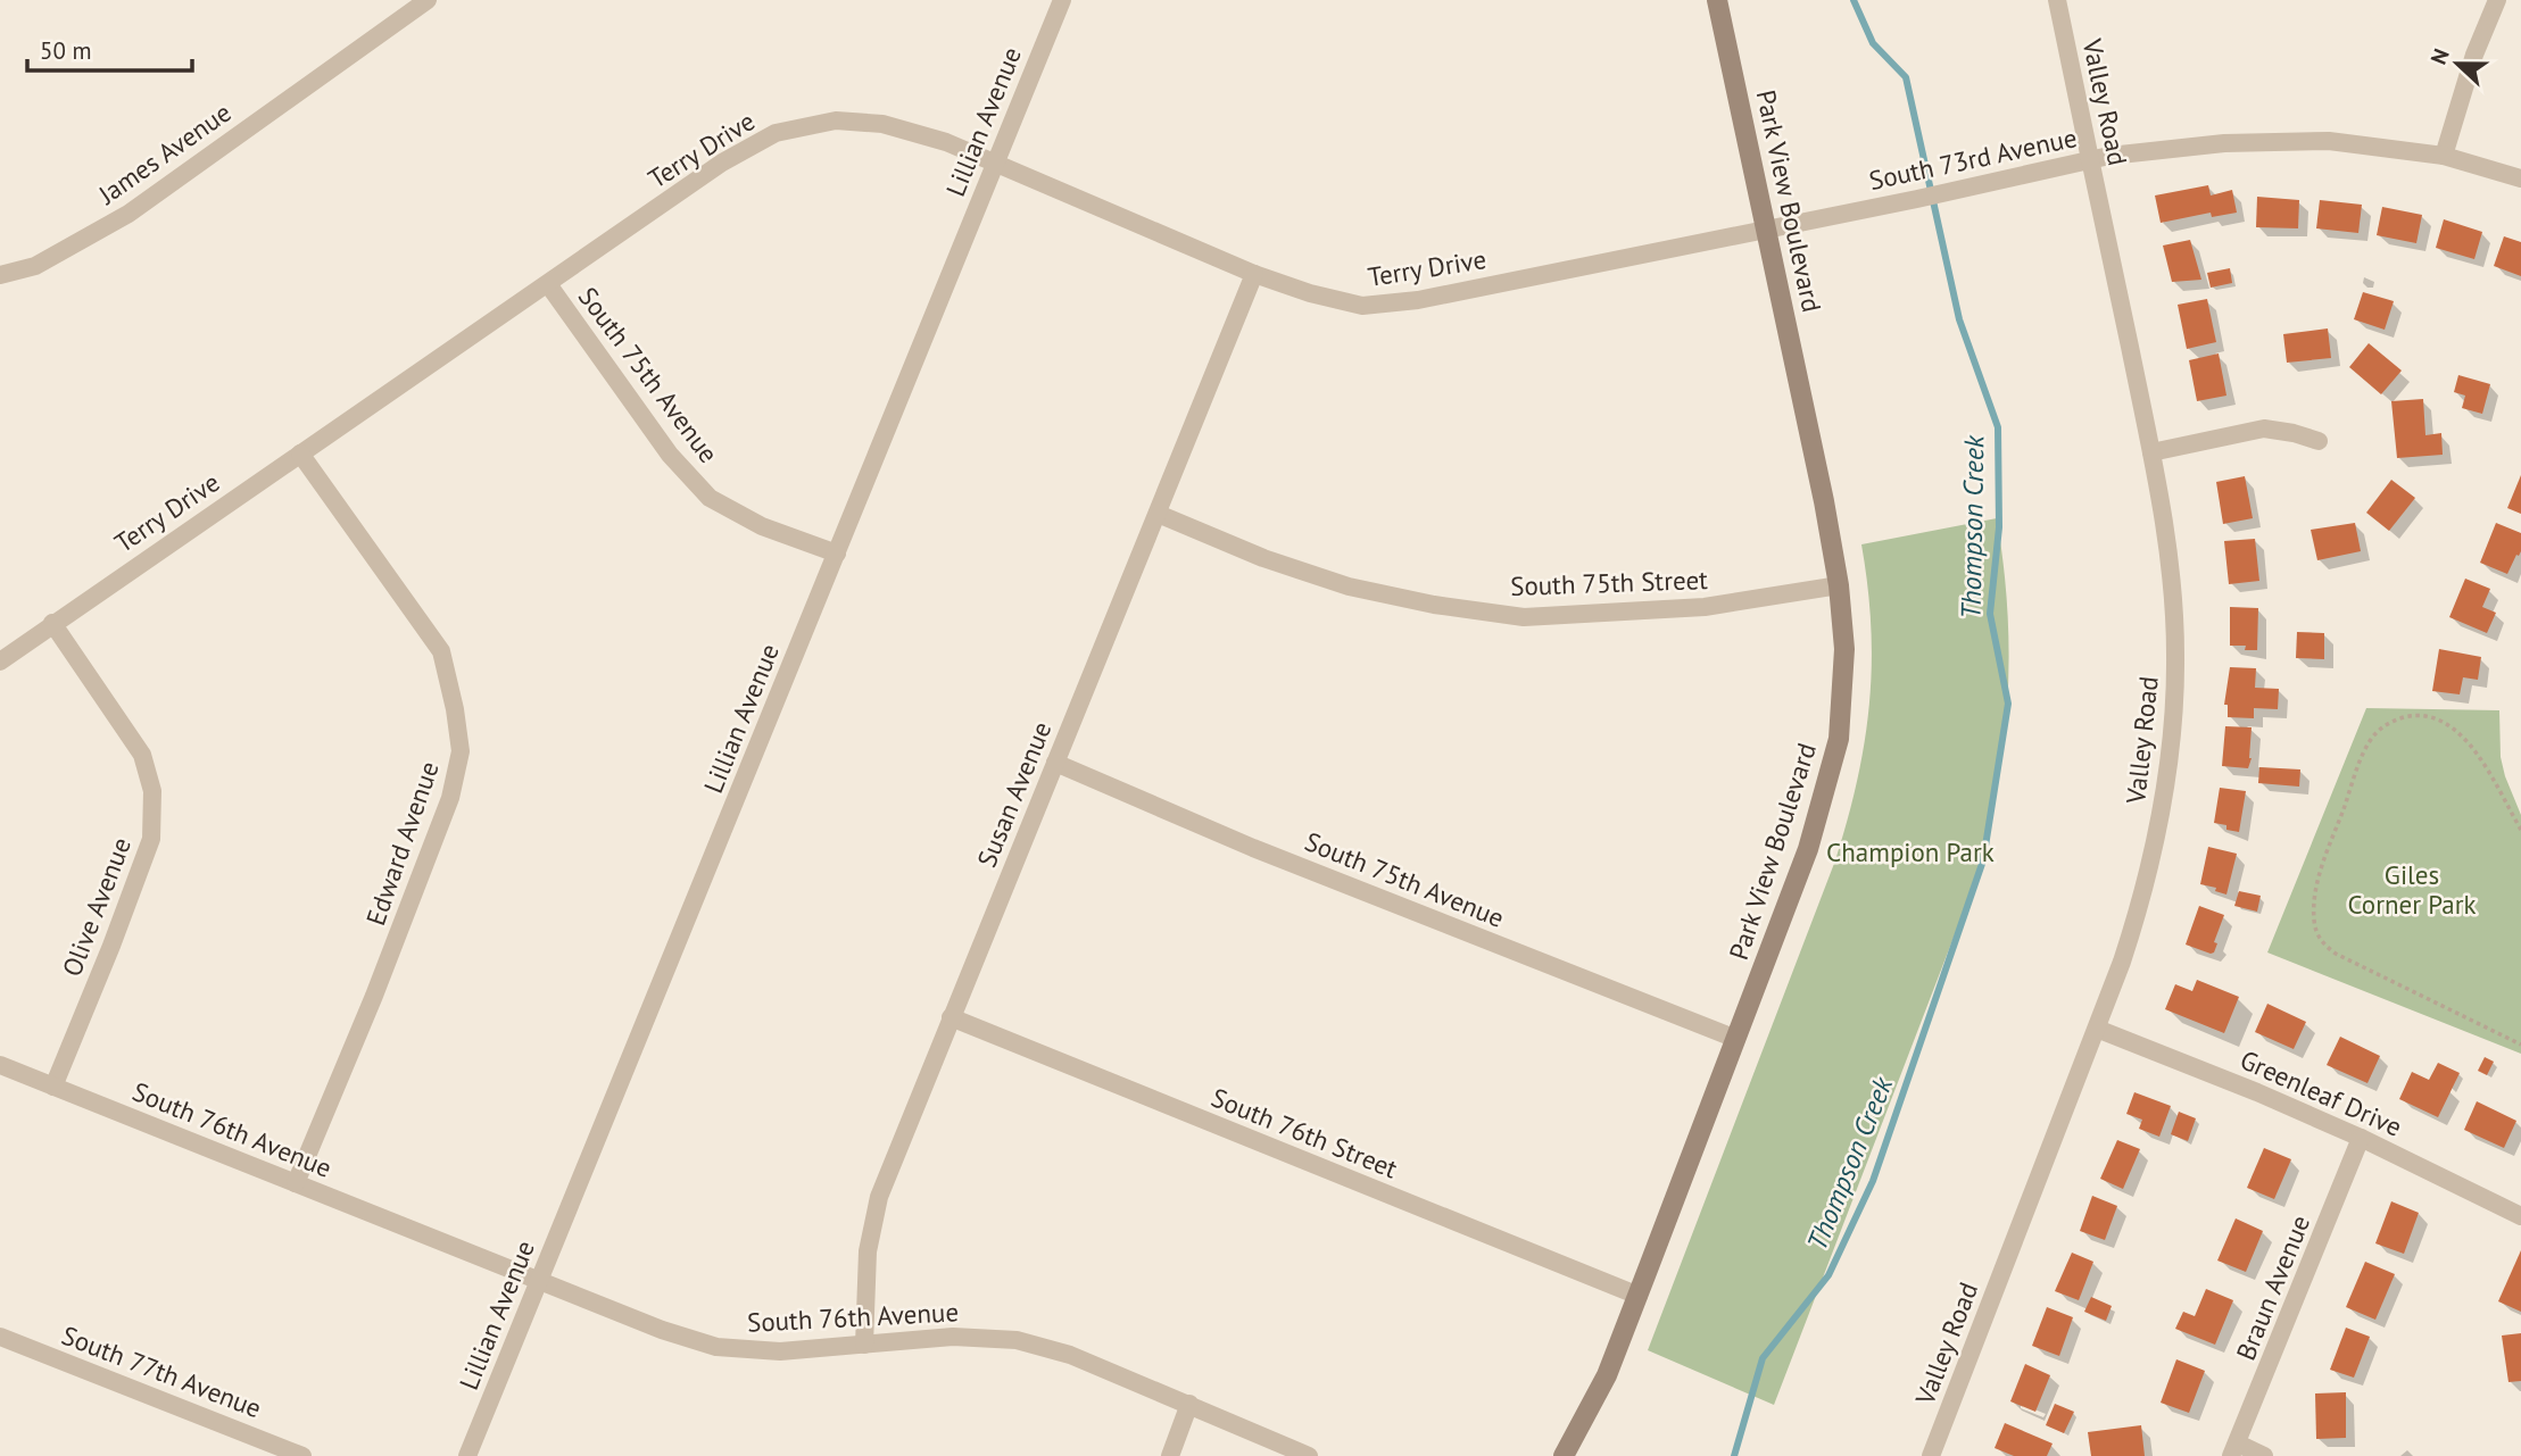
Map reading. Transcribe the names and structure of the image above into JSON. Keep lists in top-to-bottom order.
{
  "streets": {
    "street": [
      "Valley Road",
      "Lillian Avenue",
      "Terry Drive",
      "James Avenue",
      "South 73rd Avenue",
      "Park View Boulevard",
      "South 75th Avenue",
      "South 75th Street",
      "Susan Avenue",
      "Edward Avenue",
      "Olive Avenue",
      "Greenleaf Drive",
      "South 76th Avenue",
      "South 76th Street",
      "Braun Avenue",
      "South 77th Avenue"
    ]
  },
  "crossings": [
    ["Valley Road", "South 73rd Avenue"],
    ["Valley Road", "Greenleaf Drive"],
    ["Lillian Avenue", "Terry Drive"],
    ["Lillian Avenue", "South 75th Avenue"],
    ["Lillian Avenue", "South 76th Avenue"],
    ["Terry Drive", "South 73rd Avenue"],
    ["Terry Drive", "Park View Boulevard"],
    ["Terry Drive", "South 75th Avenue"],
    ["Terry Drive", "Susan Avenue"],
    ["Terry Drive", "Edward Avenue"],
    ["Terry Drive", "Olive Avenue"],
    ["South 73rd Avenue", "Park View Boulevard"],
    ["Park View Boulevard", "South 75th Avenue"],
    ["Park View Boulevard", "South 75th Street"],
    ["Park View Boulevard", "South 76th Street"],
    ["South 75th Avenue", "Susan Avenue"],
    ["South 75th Street", "Susan Avenue"],
    ["Susan Avenue", "South 76th Avenue"],
    ["Susan Avenue", "South 76th Street"],
    ["Edward Avenue", "South 76th Avenue"],
    ["Olive Avenue", "South 76th Avenue"],
    ["Greenleaf Drive", "Braun Avenue"]
  ],
  "water": ["Thompson Creek"],
  "parks": ["Champion Park", "Giles Corner Park"],
  "scale_bar": "50 m",
  "north": "left"
}
